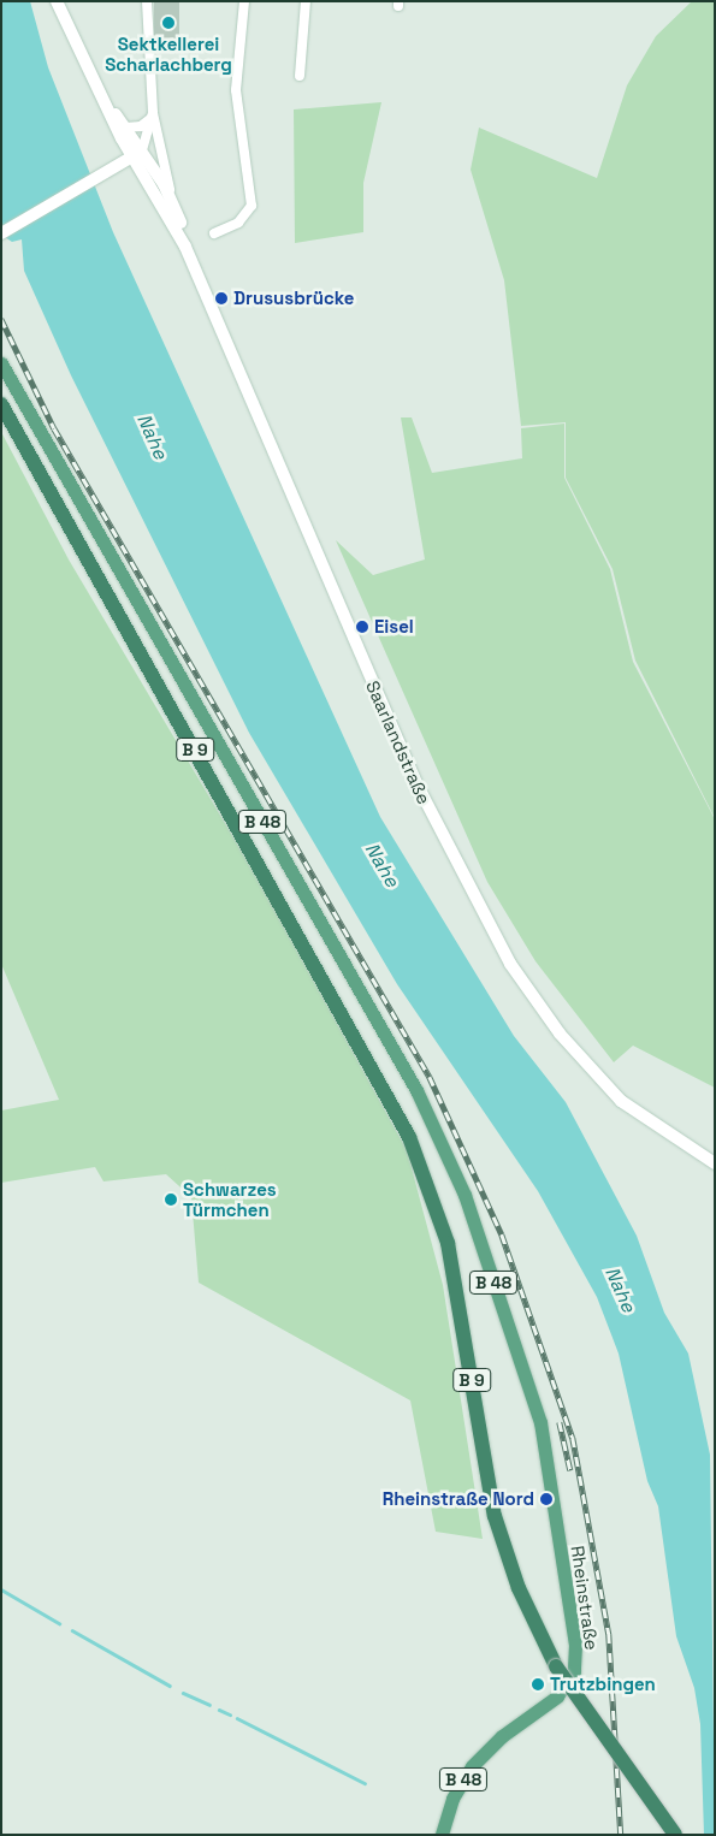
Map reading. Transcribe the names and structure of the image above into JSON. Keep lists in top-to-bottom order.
{
  "streets": {
    "highway": ["B 9"],
    "main road": ["Saarlandstraße", "B 48", "Rheinstraße"]
  },
  "water": ["Nahe"],
  "places": [
    "Sektkellerei Scharlachberg",
    "Drususbrücke",
    "Eisel",
    "Schwarzes Türmchen",
    "Rheinstraße Nord",
    "Trutzbingen"
  ]
}
